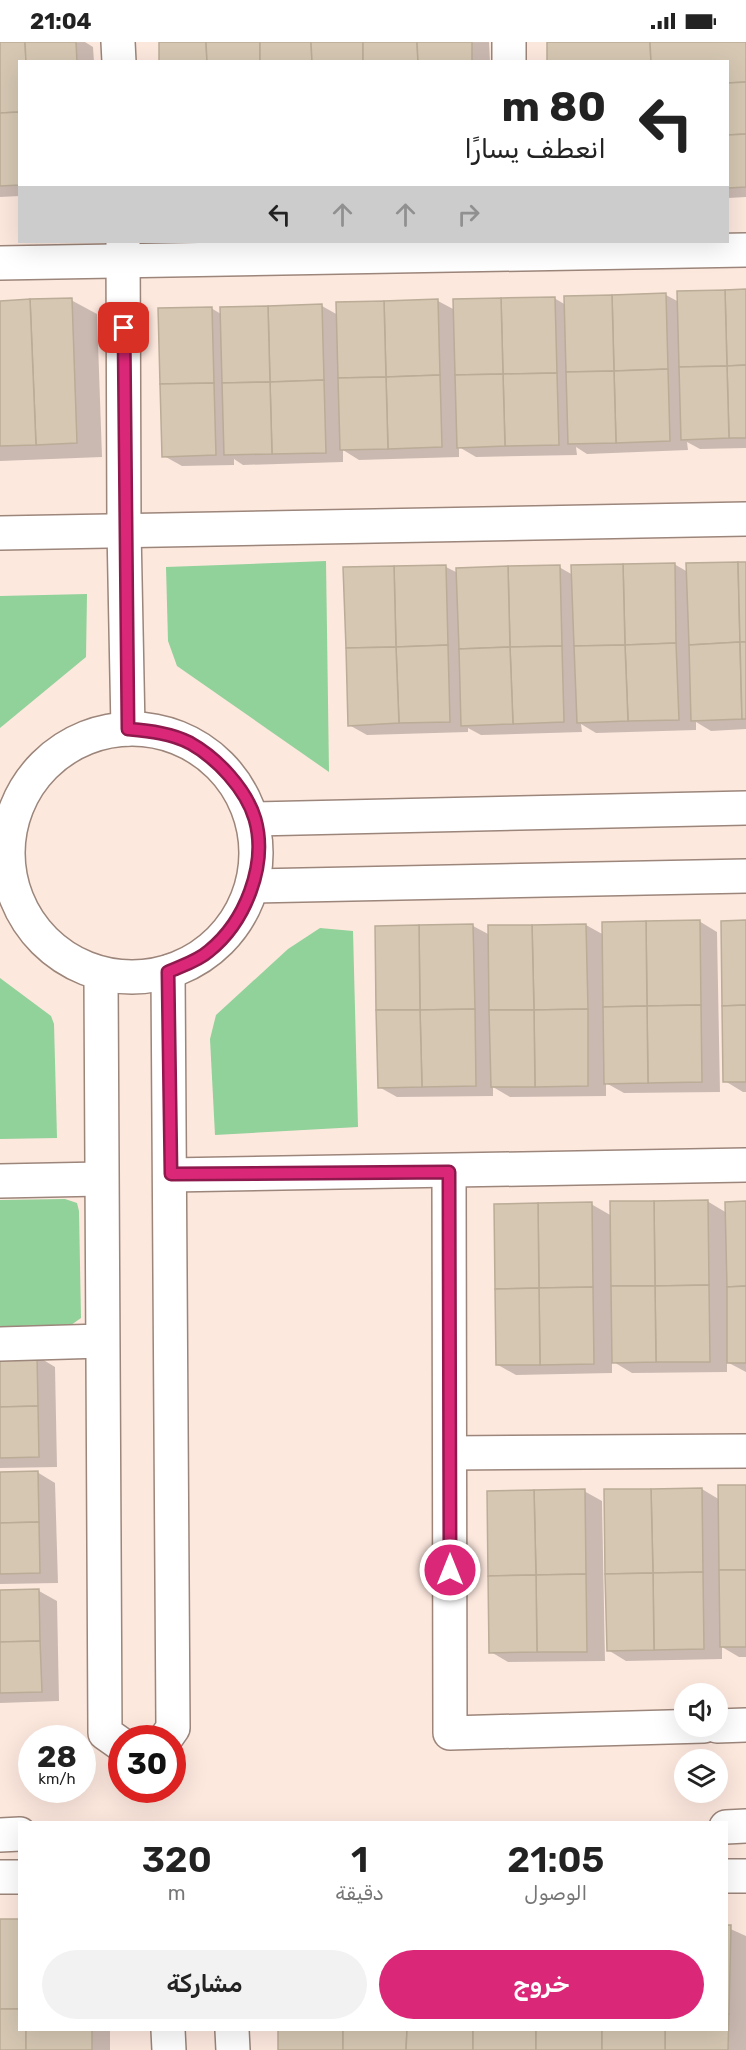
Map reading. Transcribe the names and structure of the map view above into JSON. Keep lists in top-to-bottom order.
{
  "page": {
    "status": "21:04",
    "turn": ["80 m", "انعطف يسارًا"],
    "speed": "28 km/h",
    "limit": "30",
    "eta": [
      "21:05",
      "الوصول",
      "1",
      "دقيقة",
      "320",
      "m"
    ],
    "buttons": ["خروج", "مشاركة"]
  }
}
